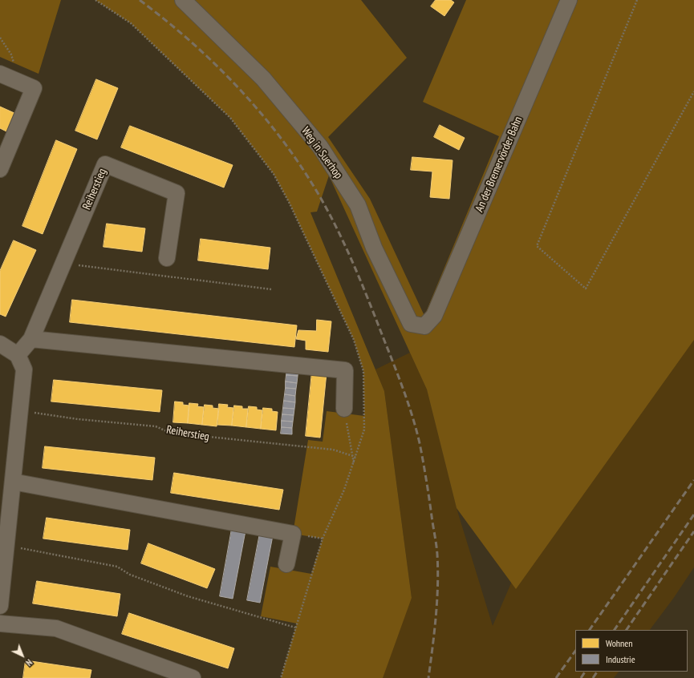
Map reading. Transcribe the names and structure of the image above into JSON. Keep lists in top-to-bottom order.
{
  "streets": {
    "street": ["Weg in Suerhop", "An der Bremervörder Bahn", "Reiherstieg"]
  },
  "crossings": [
    ["Weg in Suerhop", "An der Bremervörder Bahn"]
  ],
  "legend": ["Wohnen", "Industrie"],
  "north": "bottom right"
}
